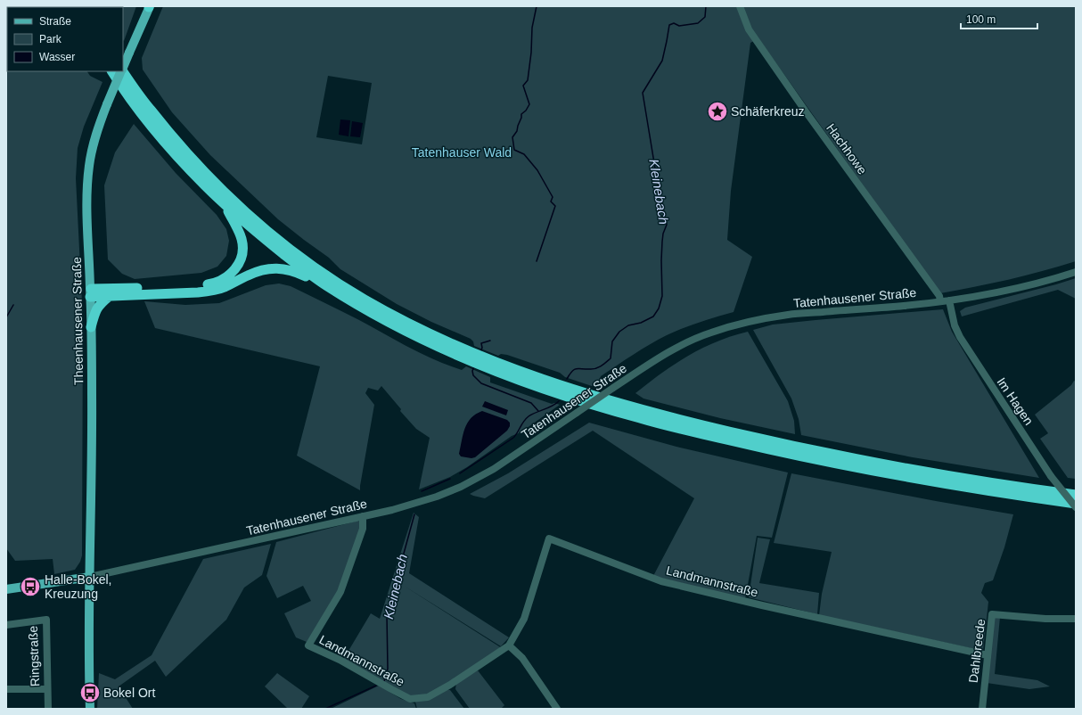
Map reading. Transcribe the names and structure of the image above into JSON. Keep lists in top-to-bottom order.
{
  "streets": {
    "main road": ["Theenhausener Straße"],
    "street": [
      "Hachhowe",
      "Tatenhausener Straße",
      "Im Hagen",
      "Landmannstraße",
      "Dahlbreede",
      "Ringstraße"
    ]
  },
  "crossings": [
    ["Hachhowe", "Tatenhausener Straße"],
    ["Tatenhausener Straße", "Theenhausener Straße"],
    ["Tatenhausener Straße", "Im Hagen"],
    ["Tatenhausener Straße", "Landmannstraße"],
    ["Landmannstraße", "Dahlbreede"]
  ],
  "water": ["Kleinebach"],
  "parks": ["Tatenhauser Wald"],
  "places": {
    "place": ["Schäferkreuz"],
    "bus stop": ["Halle-Bokel, Kreuzung", "Bokel Ort"]
  },
  "legend": ["Straße", "Park", "Wasser"],
  "scale_bar": "100 m"
}
